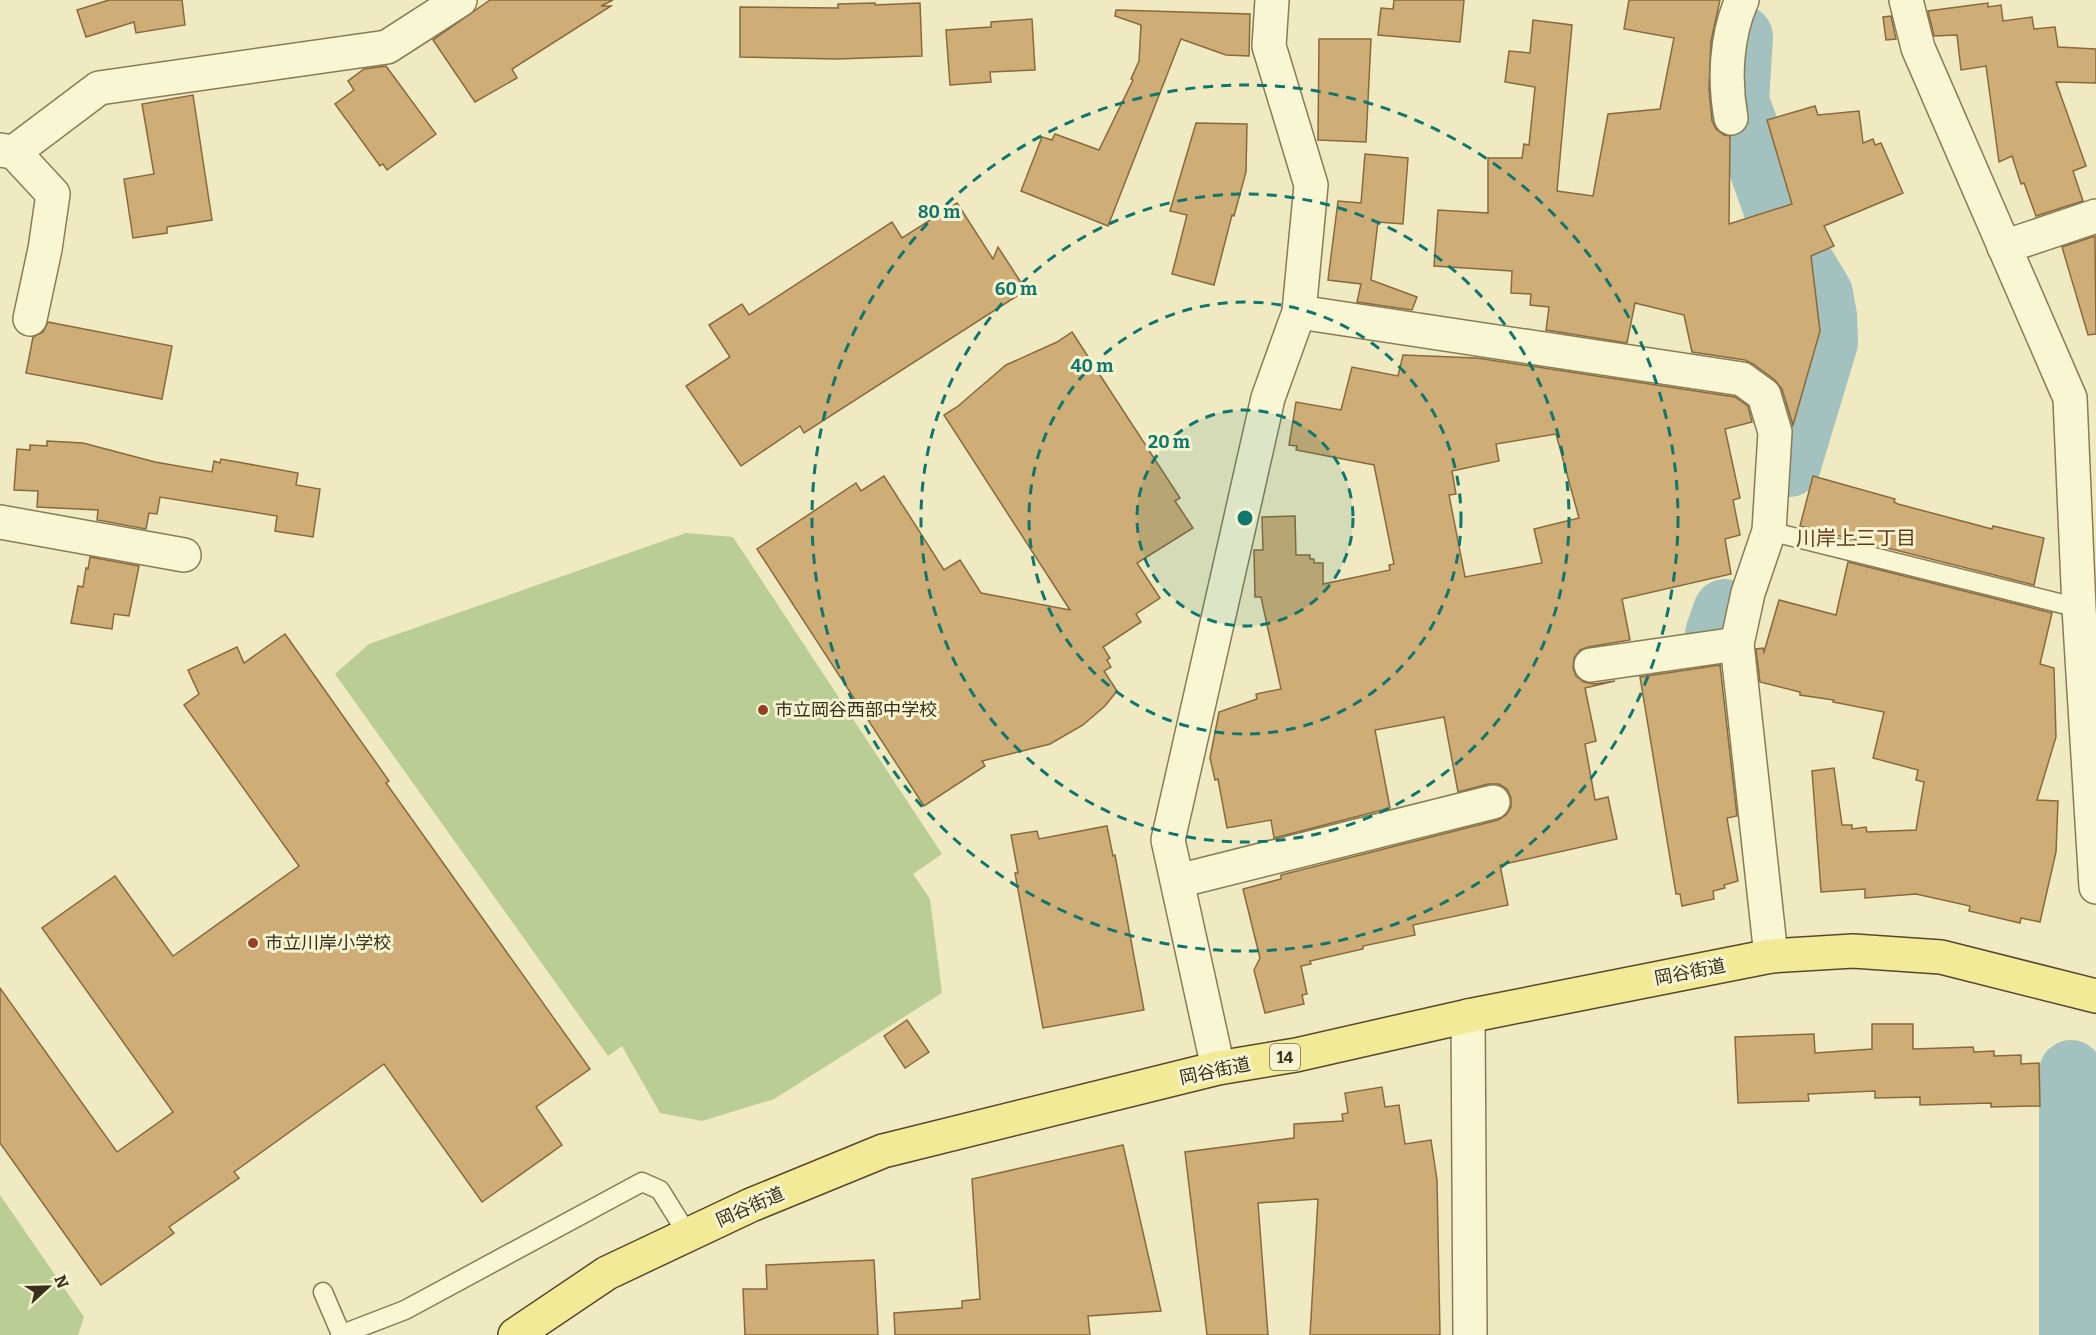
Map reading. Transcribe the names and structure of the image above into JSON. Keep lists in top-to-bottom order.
{
  "streets": {
    "main road": ["岡谷街道", "14"]
  },
  "districts": ["川岸上三丁目"],
  "places": ["市立岡谷西部中学校", "市立川岸小学校"],
  "north": "right",
  "rings": [
    "80 m",
    "60 m",
    "40 m",
    "20 m"
  ]
}
